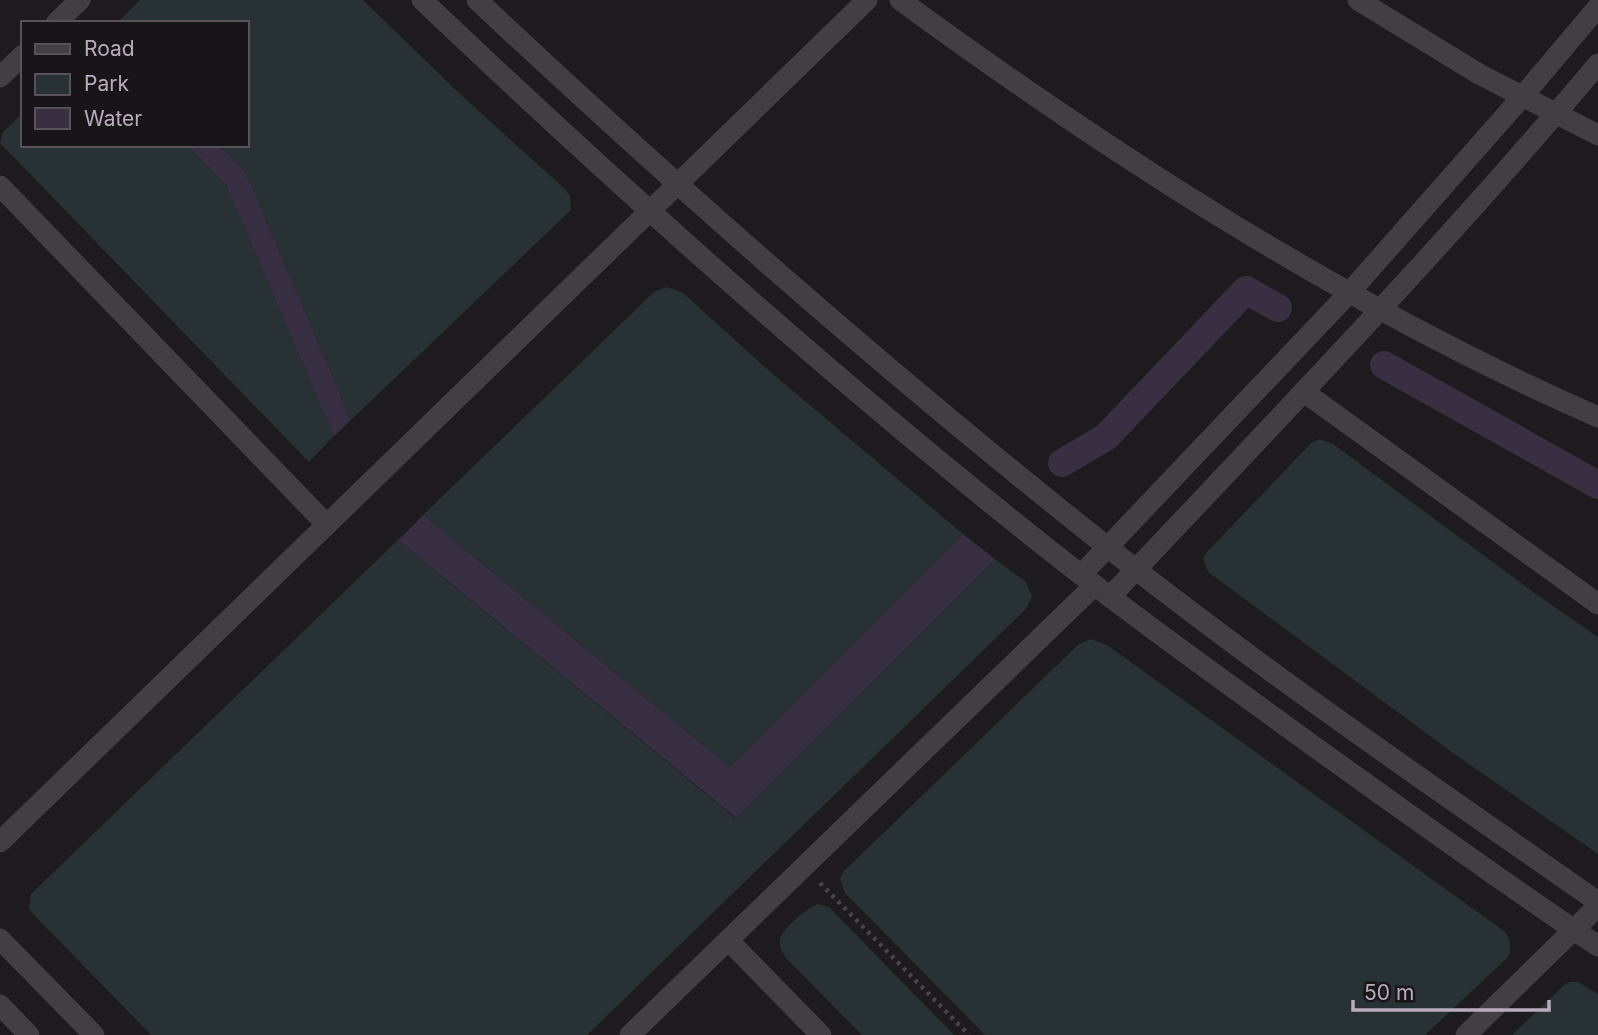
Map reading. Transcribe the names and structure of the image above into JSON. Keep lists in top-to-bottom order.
{
  "legend": ["Road", "Park", "Water"],
  "scale_bar": "50 m"
}
